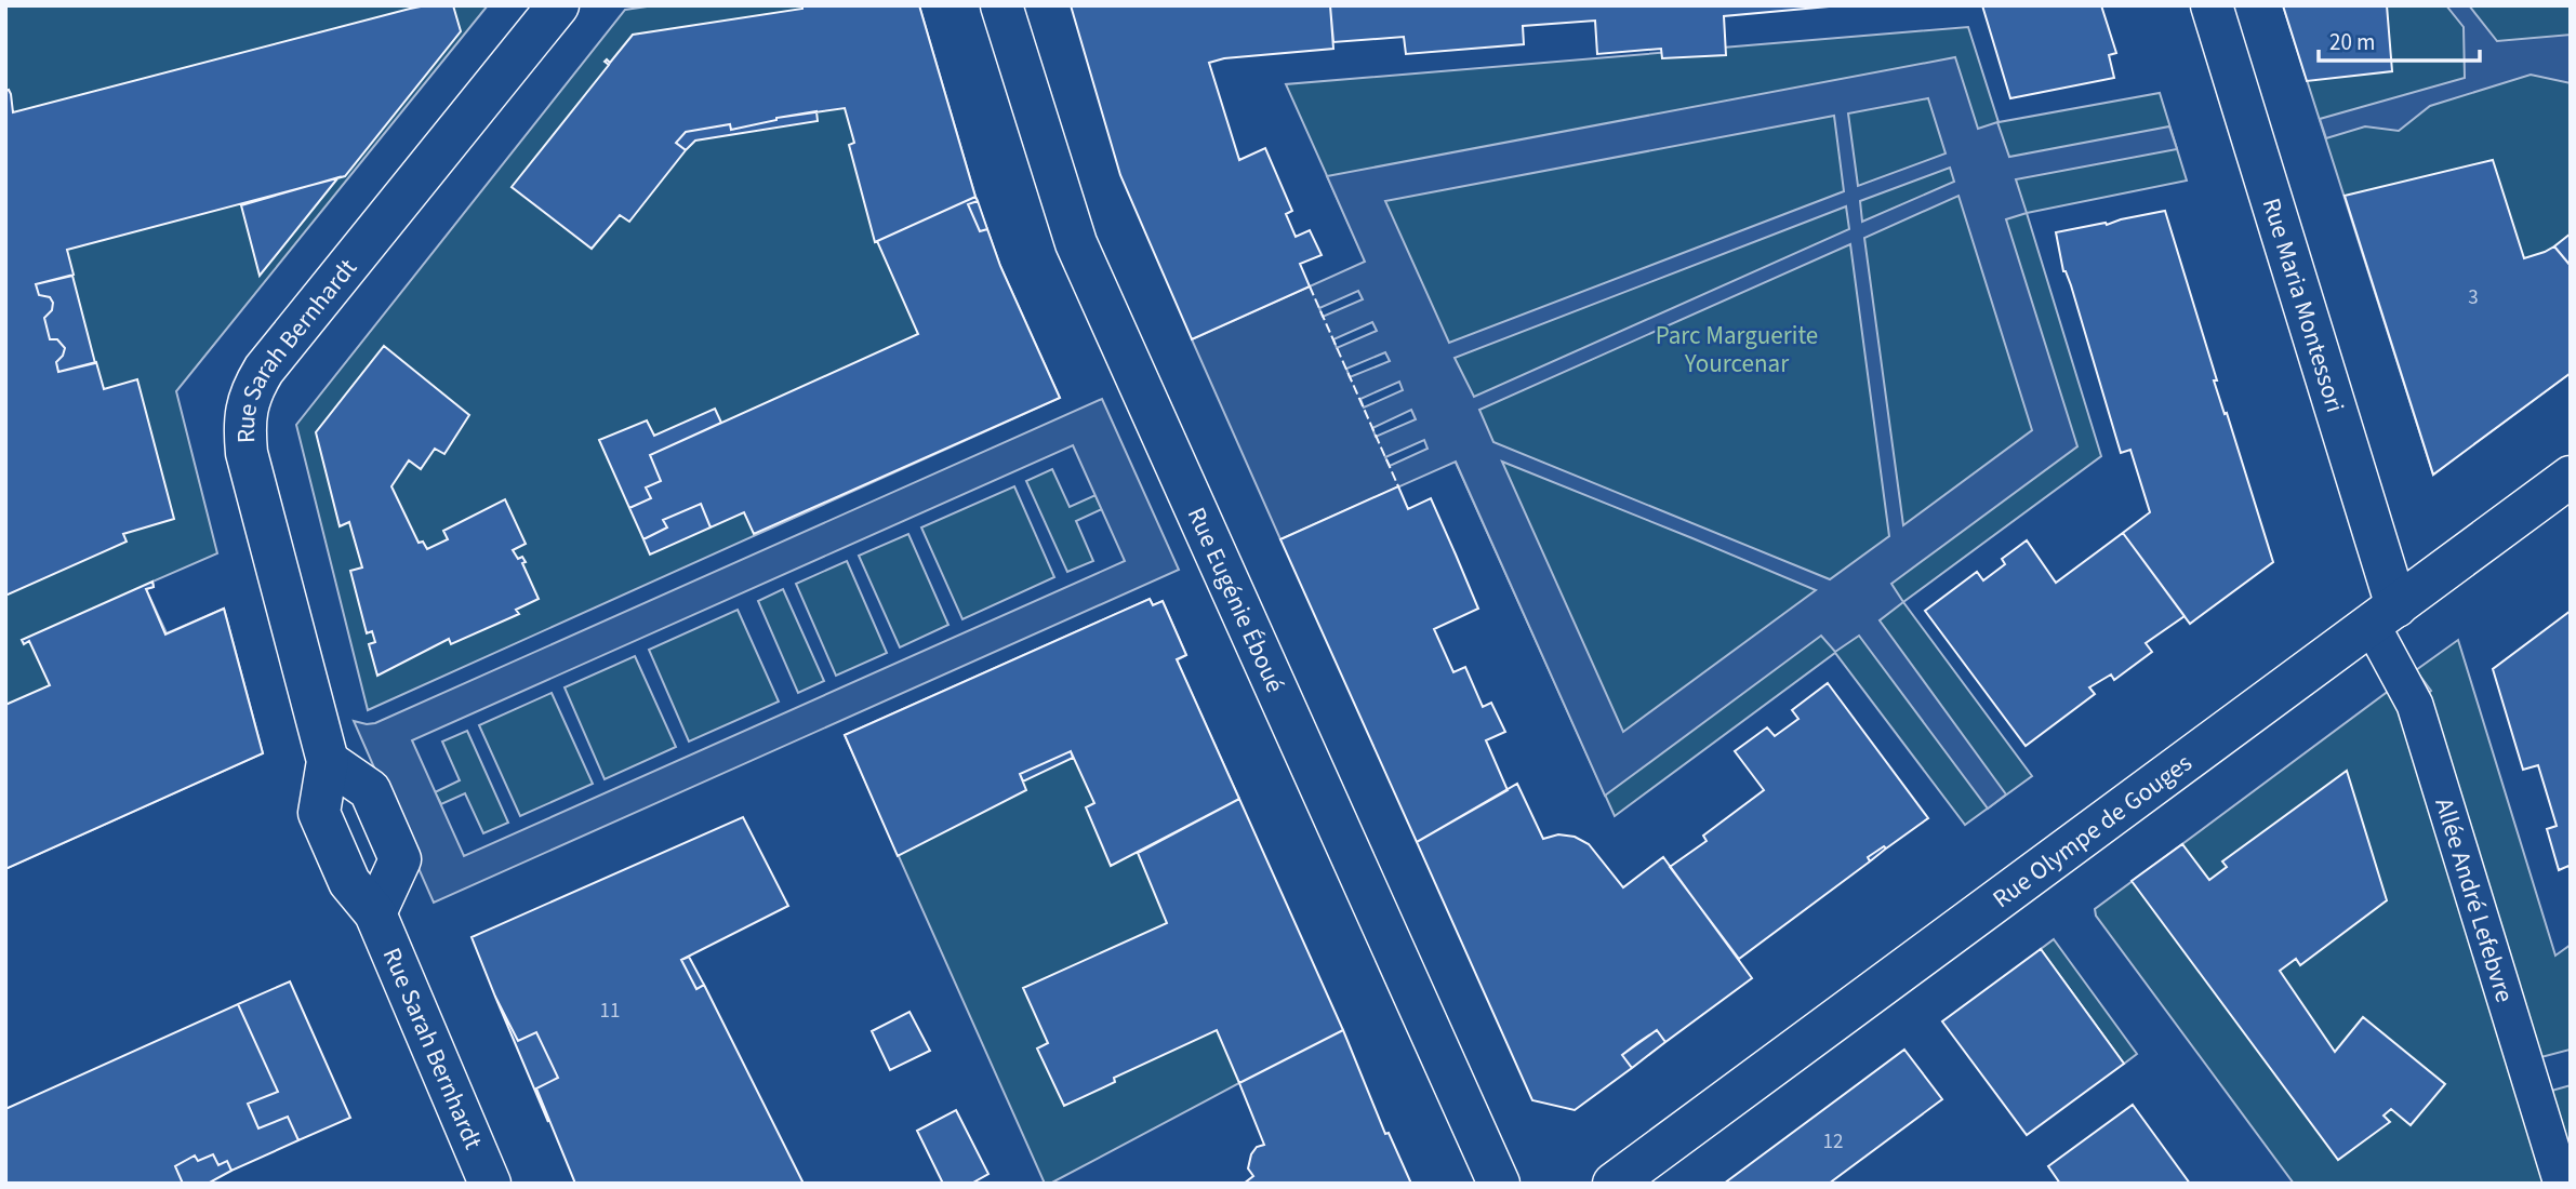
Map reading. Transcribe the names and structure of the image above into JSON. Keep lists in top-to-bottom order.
{
  "streets": {
    "street": [
      "Rue Maria Montessori",
      "Rue Sarah Bernhardt",
      "Rue Eugénie Éboué",
      "Rue Olympe de Gouges",
      "Allée André Lefebvre"
    ]
  },
  "crossings": [
    ["Rue Maria Montessori", "Rue Olympe de Gouges"],
    ["Rue Maria Montessori", "Allée André Lefebvre"],
    ["Rue Olympe de Gouges", "Allée André Lefebvre"]
  ],
  "parks": ["Parc Marguerite Yourcenar"],
  "house_numbers": ["3", "11", "12"],
  "scale_bar": "20 m"
}
